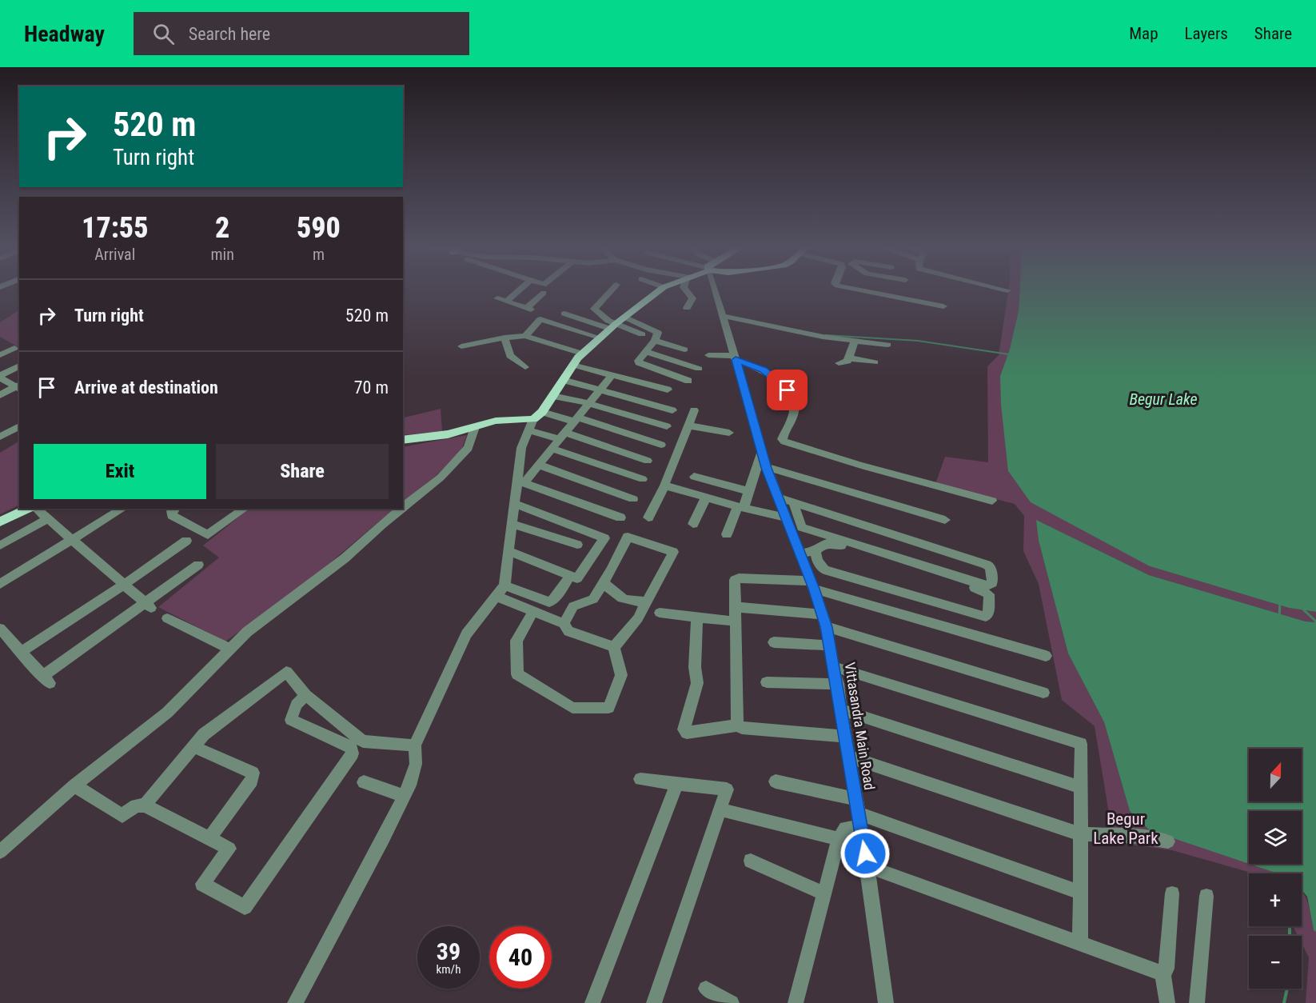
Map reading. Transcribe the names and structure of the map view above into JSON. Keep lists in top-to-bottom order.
{
  "streets": {
    "street": ["Vittasandra Main Road"]
  },
  "water": ["Begur Lake"],
  "parks": ["Begur Lake Park"],
  "north": "top",
  "page": {
    "header": "Headway",
    "search": "Search here",
    "nav": ["Map", "Layers", "Share"],
    "turn": ["520 m", "Turn right"],
    "eta": [
      "17:55",
      "Arrival",
      "2",
      "min",
      "590",
      "m"
    ],
    "list": [
      {
        "name": "Turn right",
        "value": "520 m"
      },
      {
        "name": "Arrive at destination",
        "value": "70 m"
      }
    ],
    "buttons": ["Exit", "Share"],
    "map_buttons": ["+", "−"],
    "speed": "39 km/h",
    "limit": "40"
  }
}
